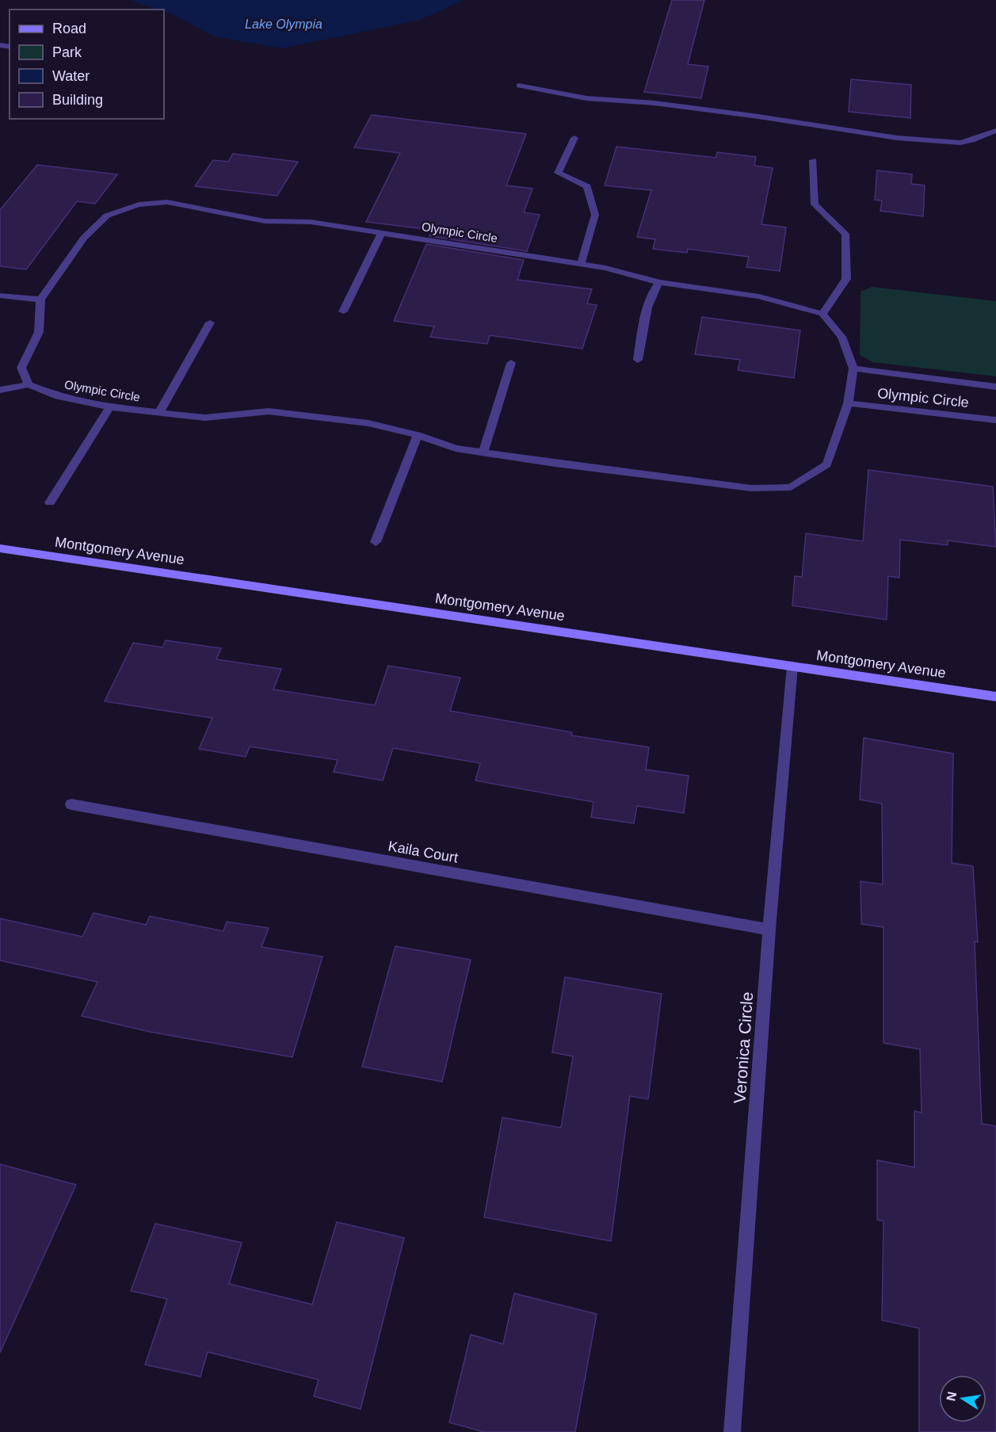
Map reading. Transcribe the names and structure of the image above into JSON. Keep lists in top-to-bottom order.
{
  "streets": {
    "street": [
      "Olympic Circle",
      "Montgomery Avenue",
      "Kaila Court",
      "Veronica Circle"
    ]
  },
  "crossings": [
    ["Montgomery Avenue", "Veronica Circle"],
    ["Kaila Court", "Veronica Circle"]
  ],
  "water": ["Lake Olympia"],
  "legend": [
    "Road",
    "Park",
    "Water",
    "Building"
  ],
  "north": "left"
}
